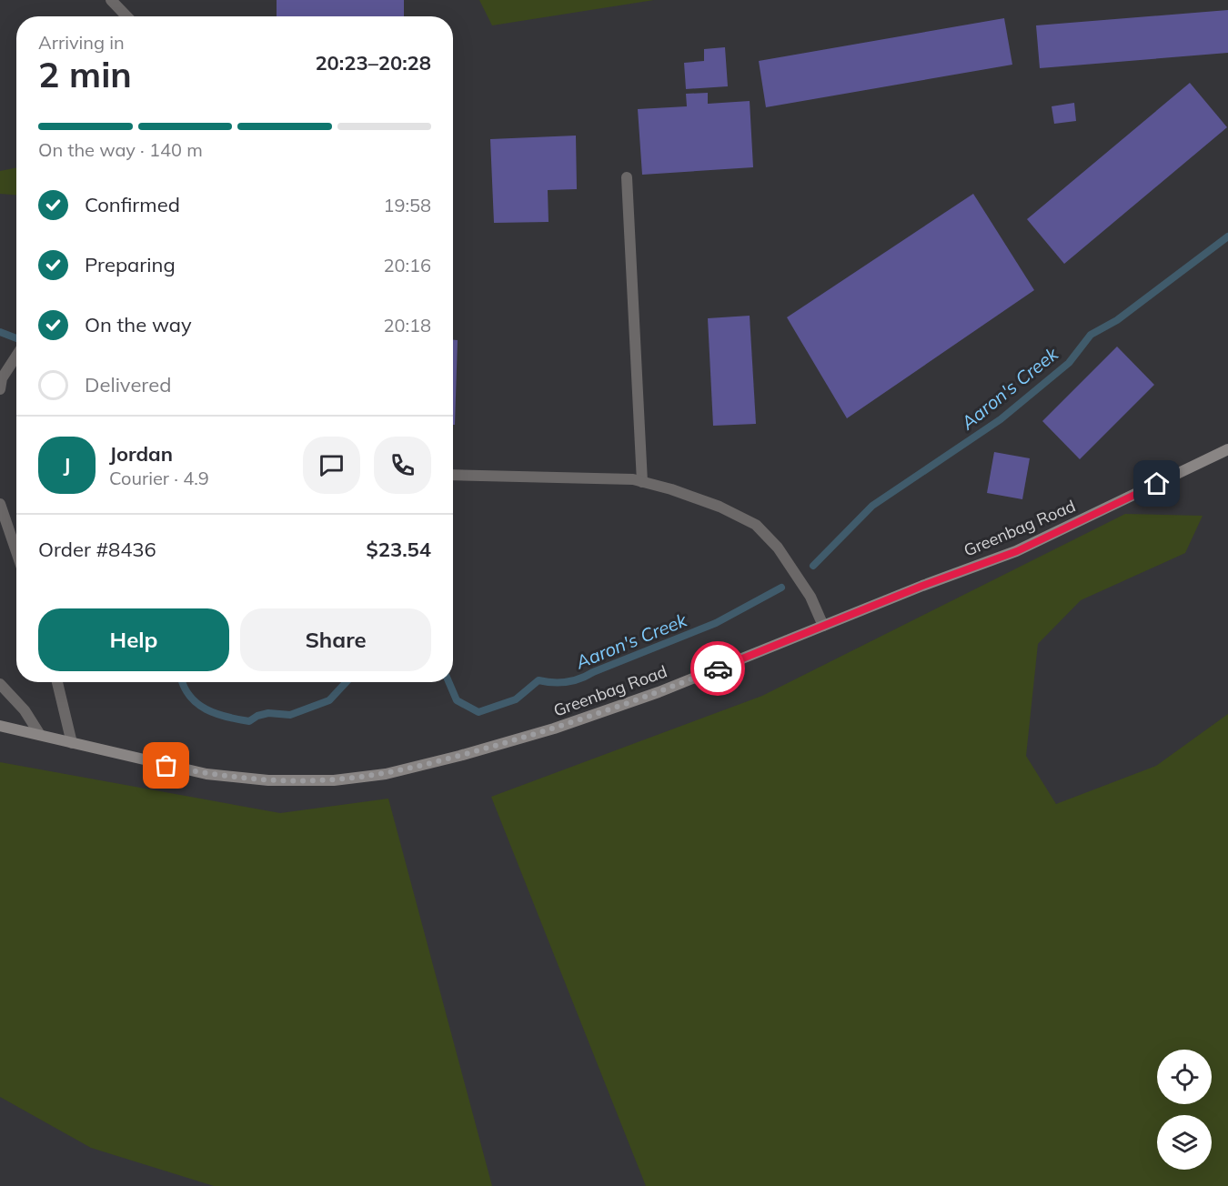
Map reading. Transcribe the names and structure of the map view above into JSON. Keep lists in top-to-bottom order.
{
  "streets": {
    "main road": ["Greenbag Road"]
  },
  "water": ["Aaron's Creek"],
  "page": {
    "heading": ["2 min", "Arriving in", "20:23–20:28"],
    "panel": [
      "Jordan",
      "Courier · 4.9",
      "Order #8436",
      "$23.54"
    ],
    "bar": "On the way · 140 m",
    "list": [
      ["Confirmed", "19:58"],
      ["Preparing", "20:16"],
      ["On the way", "20:18"],
      "Delivered"
    ],
    "round": "J",
    "buttons": ["Help", "Share"]
  }
}
